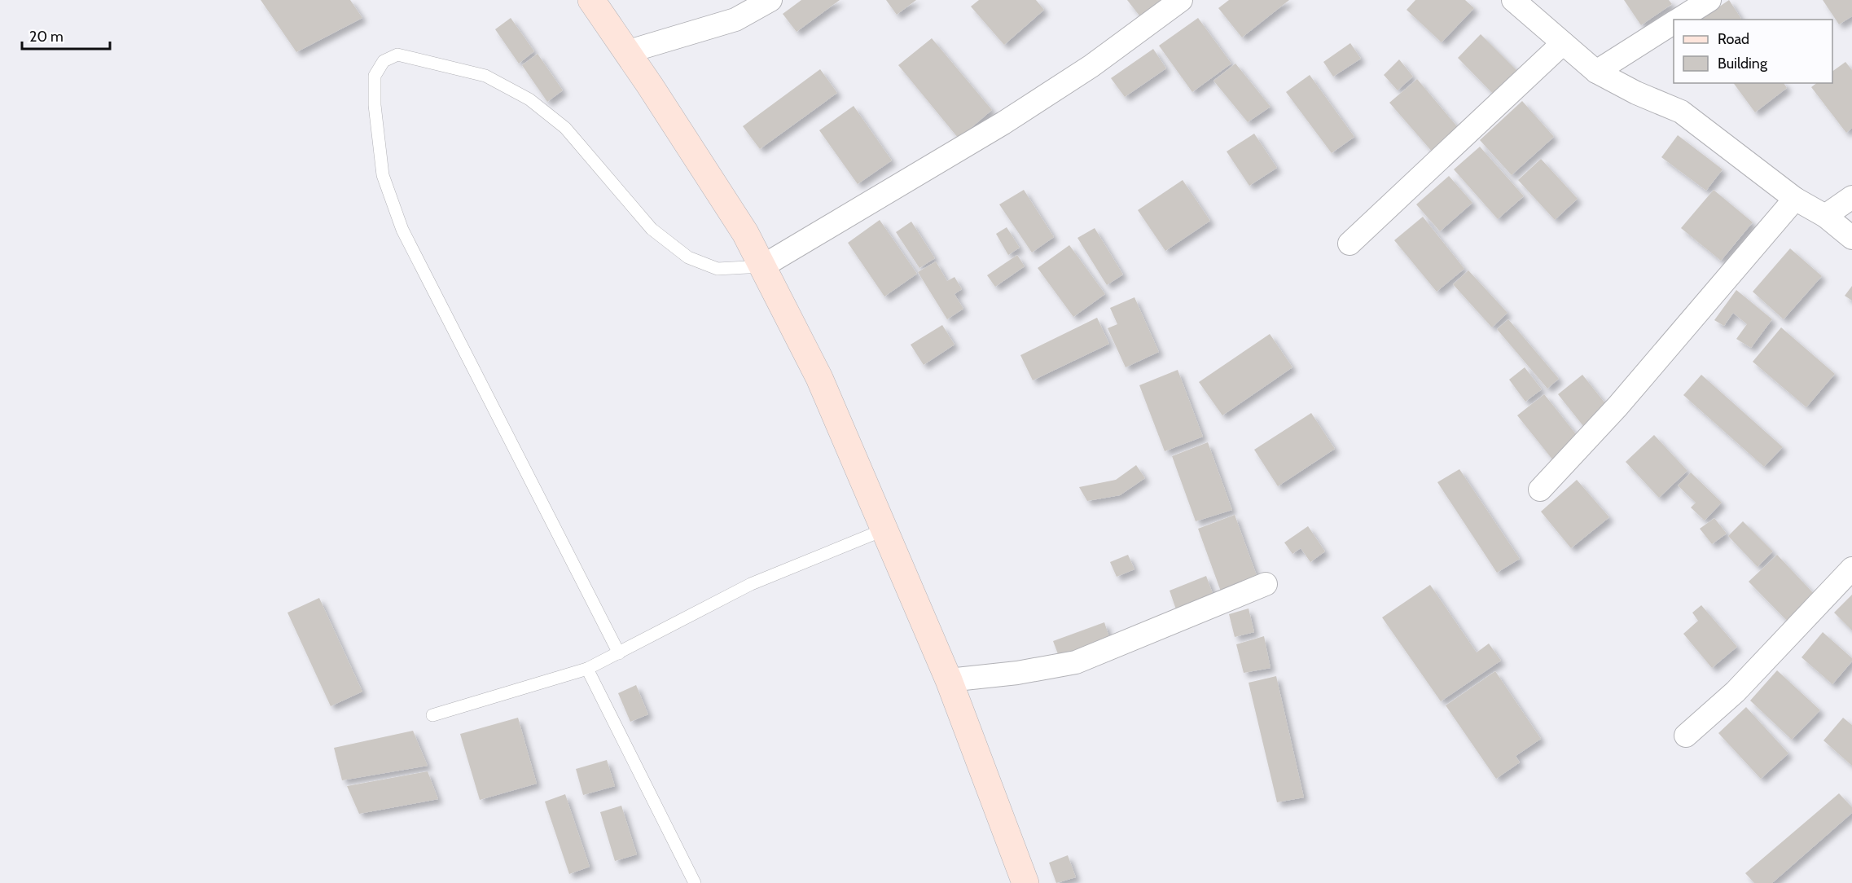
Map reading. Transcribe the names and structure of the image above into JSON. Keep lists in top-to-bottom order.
{
  "legend": ["Road", "Building"],
  "scale_bar": "20 m"
}
